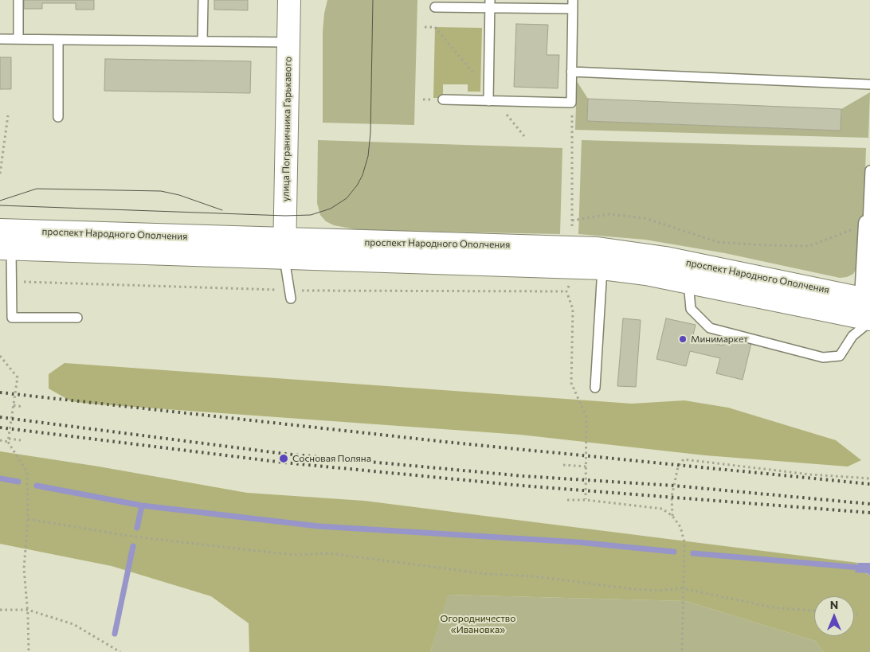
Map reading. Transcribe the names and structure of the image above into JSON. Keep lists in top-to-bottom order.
{
  "streets": {
    "street": ["улица Пограничника Гарькавого", "проспект Народного Ополчения"]
  },
  "crossings": [
    ["улица Пограничника Гарькавого", "проспект Народного Ополчения"]
  ],
  "parks": ["Огородничество «Ивановка»"],
  "places": ["Минимаркет", "Сосновая Поляна"],
  "north": "top"
}
